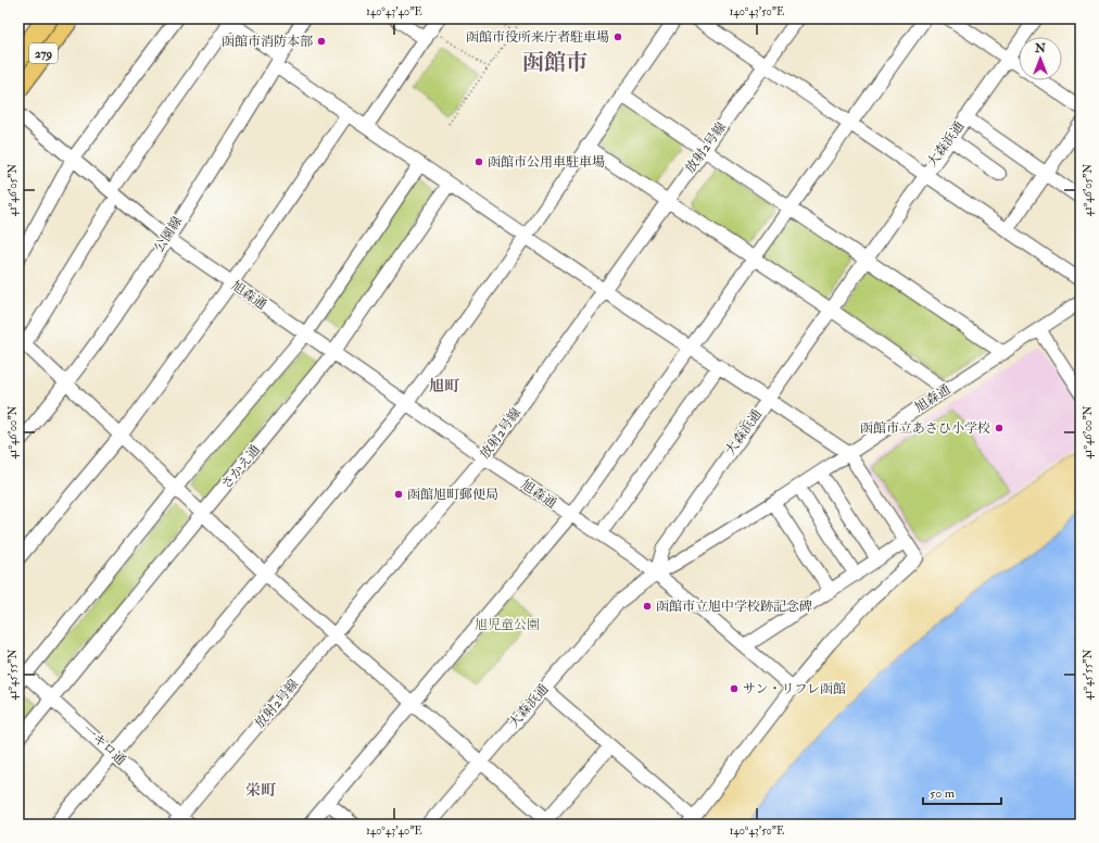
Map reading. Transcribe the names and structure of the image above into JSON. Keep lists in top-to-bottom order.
{
  "streets": {
    "highway": ["279"],
    "street": [
      "大森浜通",
      "放射2号線",
      "公園線",
      "旭森通",
      "さかえ通",
      "一キロ通"
    ]
  },
  "crossings": [
    ["大森浜通", "旭森通"],
    ["放射2号線", "旭森通"],
    ["放射2号線", "一キロ通"],
    ["公園線", "旭森通"],
    ["旭森通", "さかえ通"],
    ["さかえ通", "一キロ通"]
  ],
  "districts": ["函館市", "旭町", "栄町"],
  "parks": ["旭児童公園"],
  "places": [
    "函館市役所来庁者駐車場",
    "函館市消防本部",
    "函館市公用車駐車場",
    "函館市立あさひ小学校",
    "函館旭町郵便局",
    "函館市立旭中学校跡記念碑",
    "サン・リフレ函館"
  ],
  "scale_bar": "50 m",
  "north": "top",
  "coordinates": [
    "140°43'40\"E",
    "140°43'50\"E",
    "41°46'05\"N",
    "41°46'00\"N",
    "41°45'55\"N"
  ]
}
